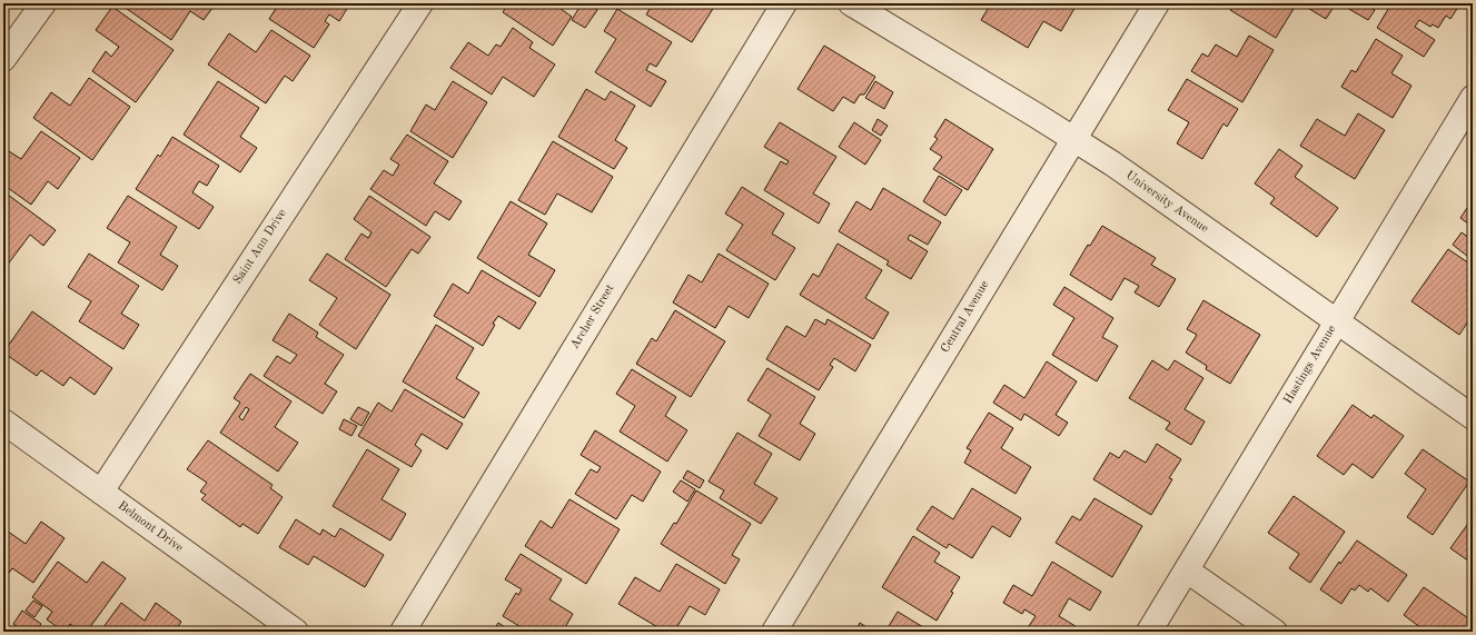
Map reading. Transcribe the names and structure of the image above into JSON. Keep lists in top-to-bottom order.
{
  "streets": {
    "street": [
      "University Avenue",
      "Saint Ann Drive",
      "Archer Street",
      "Central Avenue",
      "Hastings Avenue",
      "Belmont Drive"
    ]
  },
  "crossings": [
    ["University Avenue", "Central Avenue"],
    ["University Avenue", "Hastings Avenue"],
    ["Saint Ann Drive", "Belmont Drive"]
  ]
}
